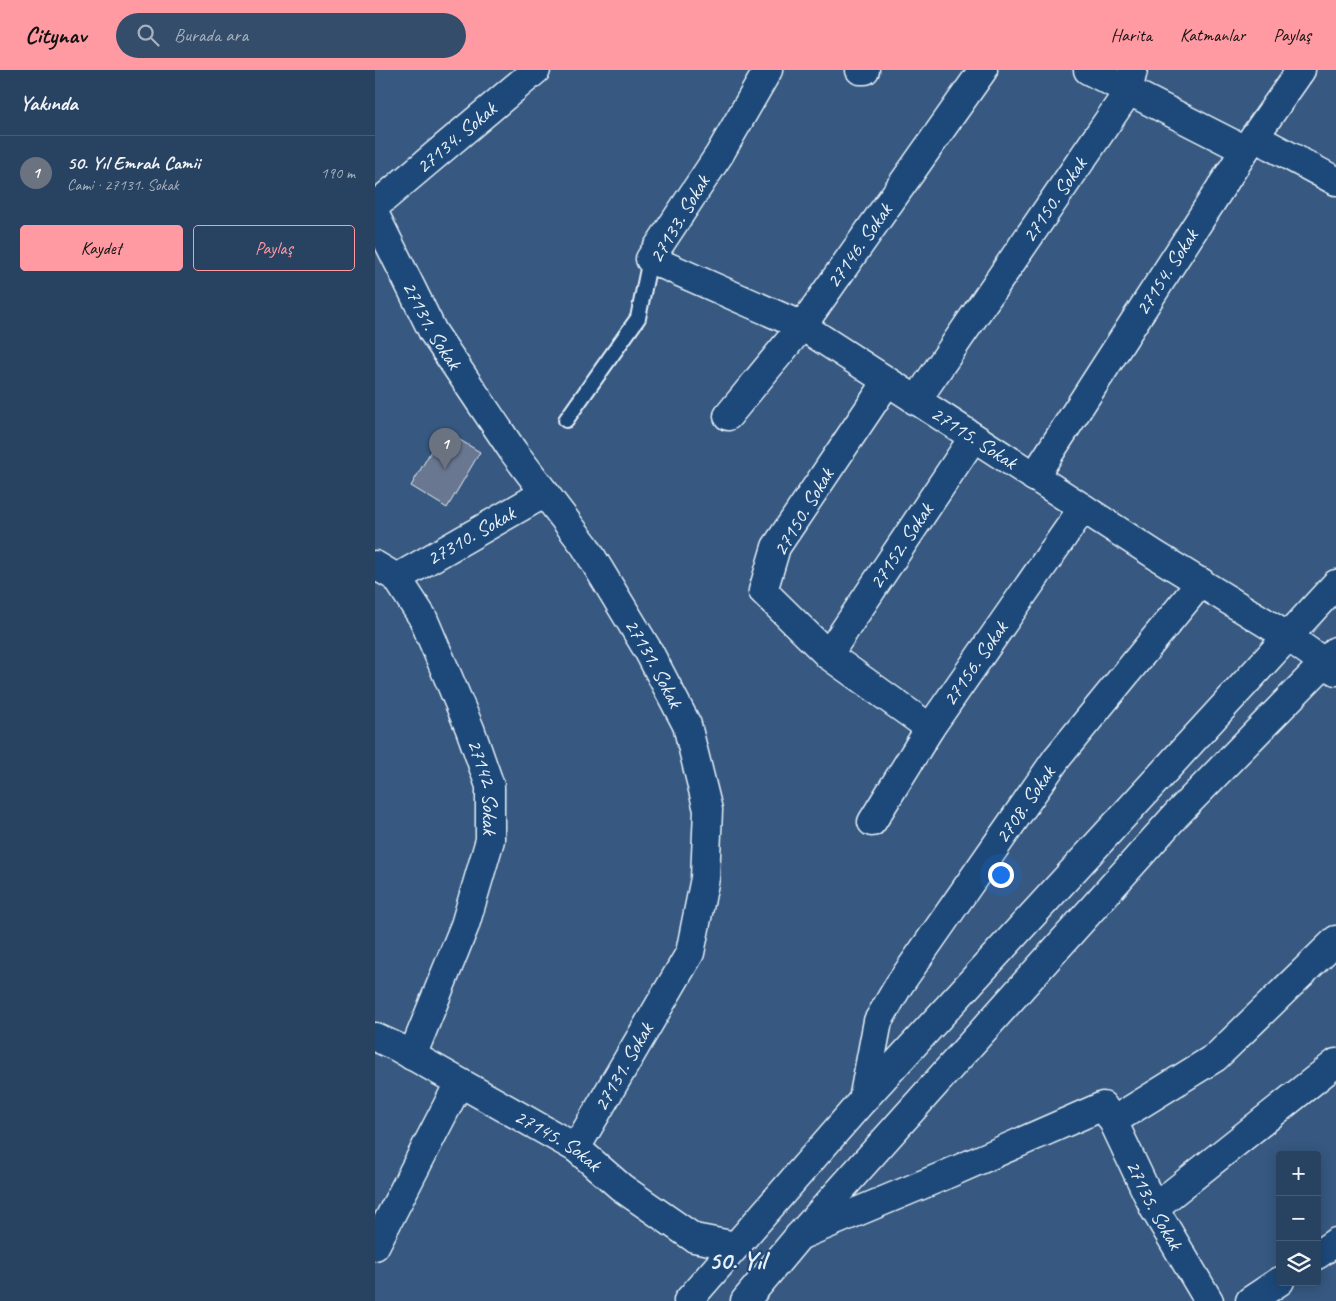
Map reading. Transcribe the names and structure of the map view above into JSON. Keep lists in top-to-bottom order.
{
  "streets": {
    "street": [
      "27134. Sokak",
      "27150. Sokak",
      "27133. Sokak",
      "27146. Sokak",
      "27154. Sokak",
      "27131. Sokak",
      "27115. Sokak",
      "27310. Sokak",
      "27152. Sokak",
      "27156. Sokak",
      "27142. Sokak",
      "2708. Sokak",
      "27145. Sokak",
      "27135. Sokak"
    ]
  },
  "crossings": [
    ["27150. Sokak", "27115. Sokak"],
    ["27150. Sokak", "27152. Sokak"],
    ["27150. Sokak", "27156. Sokak"],
    ["27133. Sokak", "27115. Sokak"],
    ["27146. Sokak", "27115. Sokak"],
    ["27154. Sokak", "27115. Sokak"],
    ["27131. Sokak", "27310. Sokak"],
    ["27131. Sokak", "27145. Sokak"],
    ["27115. Sokak", "27152. Sokak"],
    ["27115. Sokak", "27156. Sokak"],
    ["27115. Sokak", "2708. Sokak"],
    ["27310. Sokak", "27142. Sokak"],
    ["27142. Sokak", "27145. Sokak"]
  ],
  "districts": ["50. Yıl"],
  "page": {
    "header": "Citynav",
    "search": "Burada ara",
    "nav": ["Harita", "Katmanlar", "Paylaş"],
    "heading": "Yakında",
    "list": [
      {
        "mark": "1",
        "name": "50. Yıl Emrah Camii",
        "note": "Cami · 27131. Sokak",
        "value": "190 m"
      }
    ],
    "buttons": ["Kaydet", "Paylaş"],
    "pins": "1",
    "map_buttons": ["+", "−"]
  }
}
